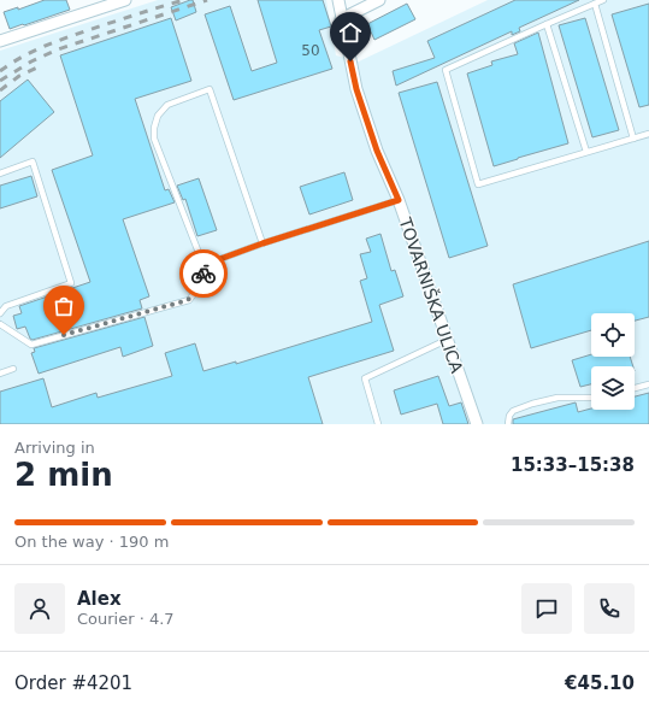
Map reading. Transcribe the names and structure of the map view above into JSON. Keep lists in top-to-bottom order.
{
  "streets": {
    "street": ["TOVARNIŠKA ULICA"]
  },
  "house_numbers": ["50"],
  "page": {
    "heading": ["2 min", "Arriving in", "15:33–15:38"],
    "panel": [
      "Alex",
      "Courier · 4.7",
      "Order #4201",
      "€45.10"
    ],
    "bar": "On the way · 190 m"
  }
}
